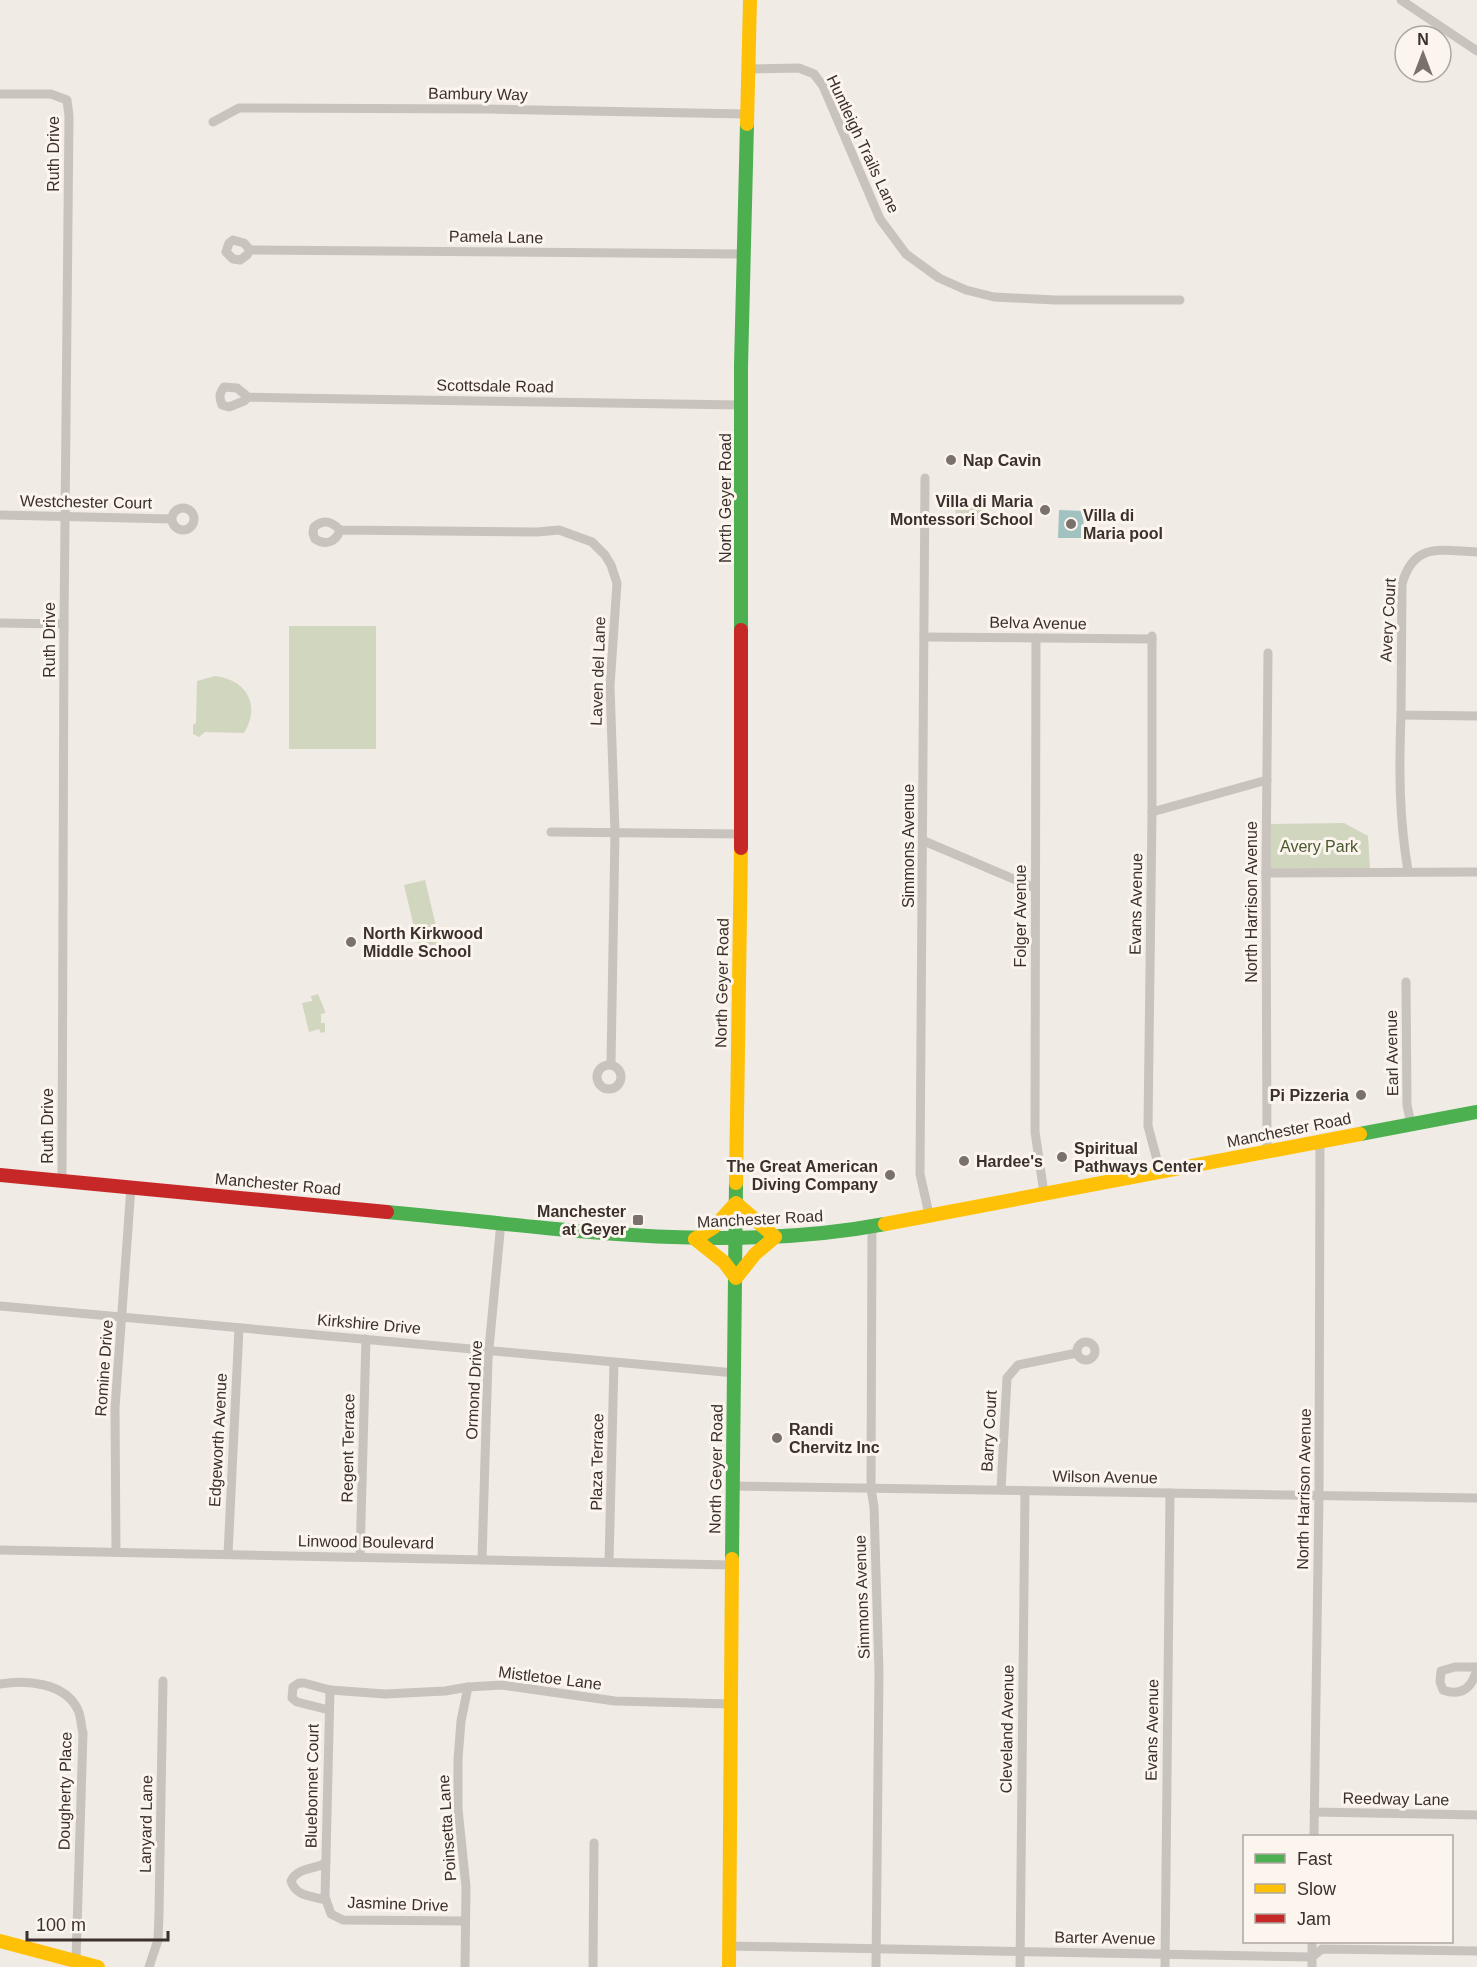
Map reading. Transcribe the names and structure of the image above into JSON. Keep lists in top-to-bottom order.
{
  "streets": {
    "street": [
      "Bambury Way",
      "Huntleigh Trails Lane",
      "Ruth Drive",
      "Pamela Lane",
      "Scottsdale Road",
      "North Geyer Road",
      "Westchester Court",
      "Avery Court",
      "Belva Avenue",
      "Laven del Lane",
      "Simmons Avenue",
      "North Harrison Avenue",
      "Evans Avenue",
      "Folger Avenue",
      "Earl Avenue",
      "Manchester Road",
      "Kirkshire Drive",
      "Romine Drive",
      "Ormond Drive",
      "Barry Court",
      "Edgeworth Avenue",
      "Regent Terrace",
      "Plaza Terrace",
      "Wilson Avenue",
      "Linwood Boulevard",
      "Mistletoe Lane",
      "Cleveland Avenue",
      "Bluebonnet Court",
      "Dougherty Place",
      "Reedway Lane",
      "Lanyard Lane",
      "Poinsetta Lane",
      "Jasmine Drive",
      "Barter Avenue"
    ]
  },
  "crossings": [
    ["Bambury Way", "North Geyer Road"],
    ["Huntleigh Trails Lane", "North Geyer Road"],
    ["Ruth Drive", "Westchester Court"],
    ["Ruth Drive", "Manchester Road"],
    ["Pamela Lane", "North Geyer Road"],
    ["Scottsdale Road", "North Geyer Road"],
    ["North Geyer Road", "Manchester Road"],
    ["North Geyer Road", "Kirkshire Drive"],
    ["North Geyer Road", "Wilson Avenue"],
    ["North Geyer Road", "Linwood Boulevard"],
    ["North Geyer Road", "Mistletoe Lane"],
    ["North Geyer Road", "Barter Avenue"],
    ["Belva Avenue", "Simmons Avenue"],
    ["Belva Avenue", "Evans Avenue"],
    ["Belva Avenue", "Folger Avenue"],
    ["Simmons Avenue", "Manchester Road"],
    ["Simmons Avenue", "Wilson Avenue"],
    ["Simmons Avenue", "Barter Avenue"],
    ["North Harrison Avenue", "Manchester Road"],
    ["North Harrison Avenue", "Wilson Avenue"],
    ["North Harrison Avenue", "Reedway Lane"],
    ["Evans Avenue", "Manchester Road"],
    ["Evans Avenue", "Wilson Avenue"],
    ["Evans Avenue", "Barter Avenue"],
    ["Folger Avenue", "Manchester Road"],
    ["Earl Avenue", "Manchester Road"],
    ["Manchester Road", "Romine Drive"],
    ["Manchester Road", "Ormond Drive"],
    ["Kirkshire Drive", "Romine Drive"],
    ["Kirkshire Drive", "Ormond Drive"],
    ["Kirkshire Drive", "Edgeworth Avenue"],
    ["Kirkshire Drive", "Regent Terrace"],
    ["Kirkshire Drive", "Plaza Terrace"],
    ["Romine Drive", "Linwood Boulevard"],
    ["Ormond Drive", "Linwood Boulevard"],
    ["Barry Court", "Wilson Avenue"],
    ["Edgeworth Avenue", "Linwood Boulevard"],
    ["Regent Terrace", "Linwood Boulevard"],
    ["Plaza Terrace", "Linwood Boulevard"],
    ["Wilson Avenue", "Cleveland Avenue"],
    ["Mistletoe Lane", "Bluebonnet Court"],
    ["Mistletoe Lane", "Poinsetta Lane"],
    ["Cleveland Avenue", "Barter Avenue"],
    ["Bluebonnet Court", "Jasmine Drive"],
    ["Poinsetta Lane", "Jasmine Drive"]
  ],
  "parks": ["Avery Park"],
  "places": {
    "other": [
      "Nap Cavin",
      "Villa di Maria Montessori School",
      "Villa di Maria pool",
      "North Kirkwood Middle School",
      "Pi Pizzeria",
      "Spiritual Pathways Center",
      "Hardee's",
      "The Great American Diving Company",
      "Randi Chervitz Inc"
    ],
    "transit": ["Manchester at Geyer"]
  },
  "legend": ["Fast", "Slow", "Jam"],
  "scale_bar": "100 m",
  "north": "top"
}
